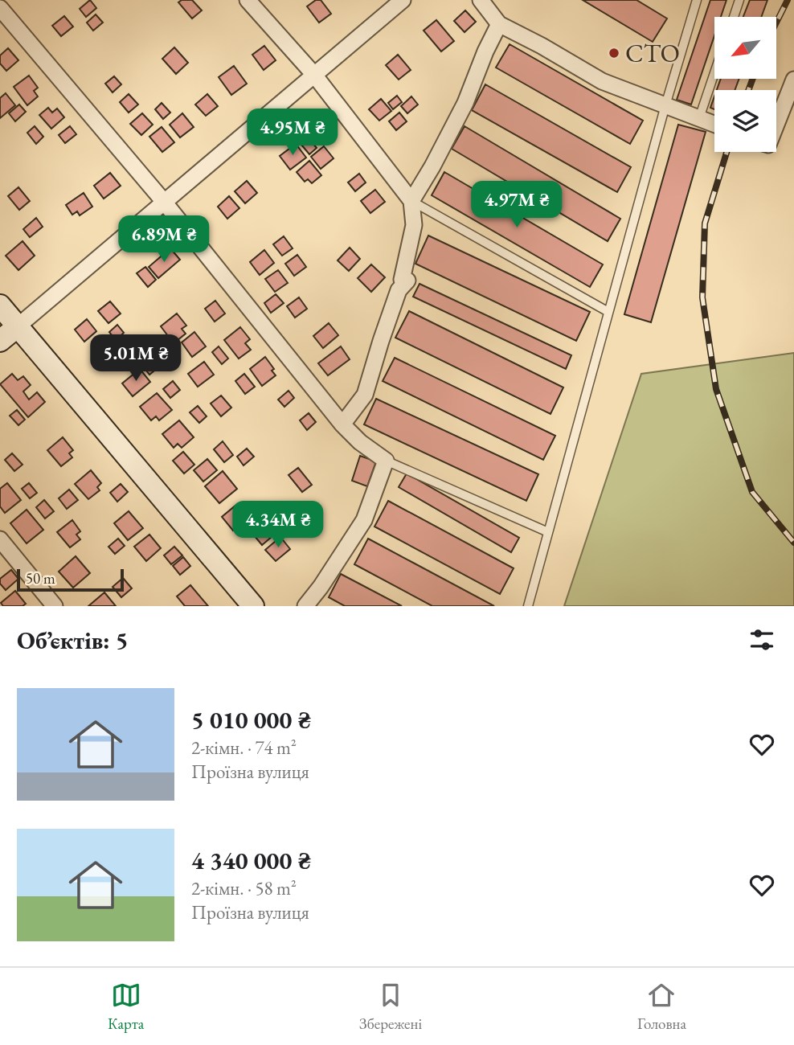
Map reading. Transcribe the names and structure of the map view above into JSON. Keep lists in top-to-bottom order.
{
  "places": ["СТО"],
  "scale_bar": "50 m",
  "north": "bottom left",
  "page": {
    "price": [
      "4.95M ₴",
      "4.97M ₴",
      "6.89M ₴",
      "5.01M ₴",
      "4.34M ₴"
    ],
    "scale": "50 m",
    "heading": "Об’єктів: 5",
    "list": [
      {
        "name": "5 010 000 ₴",
        "note": "2-кімн. · 74 m² · Проїзна вулиця"
      },
      {
        "name": "4 340 000 ₴",
        "note": "2-кімн. · 58 m² · Проїзна вулиця"
      }
    ],
    "tabs": ["Карта", "Збережені", "Головна"]
  }
}
